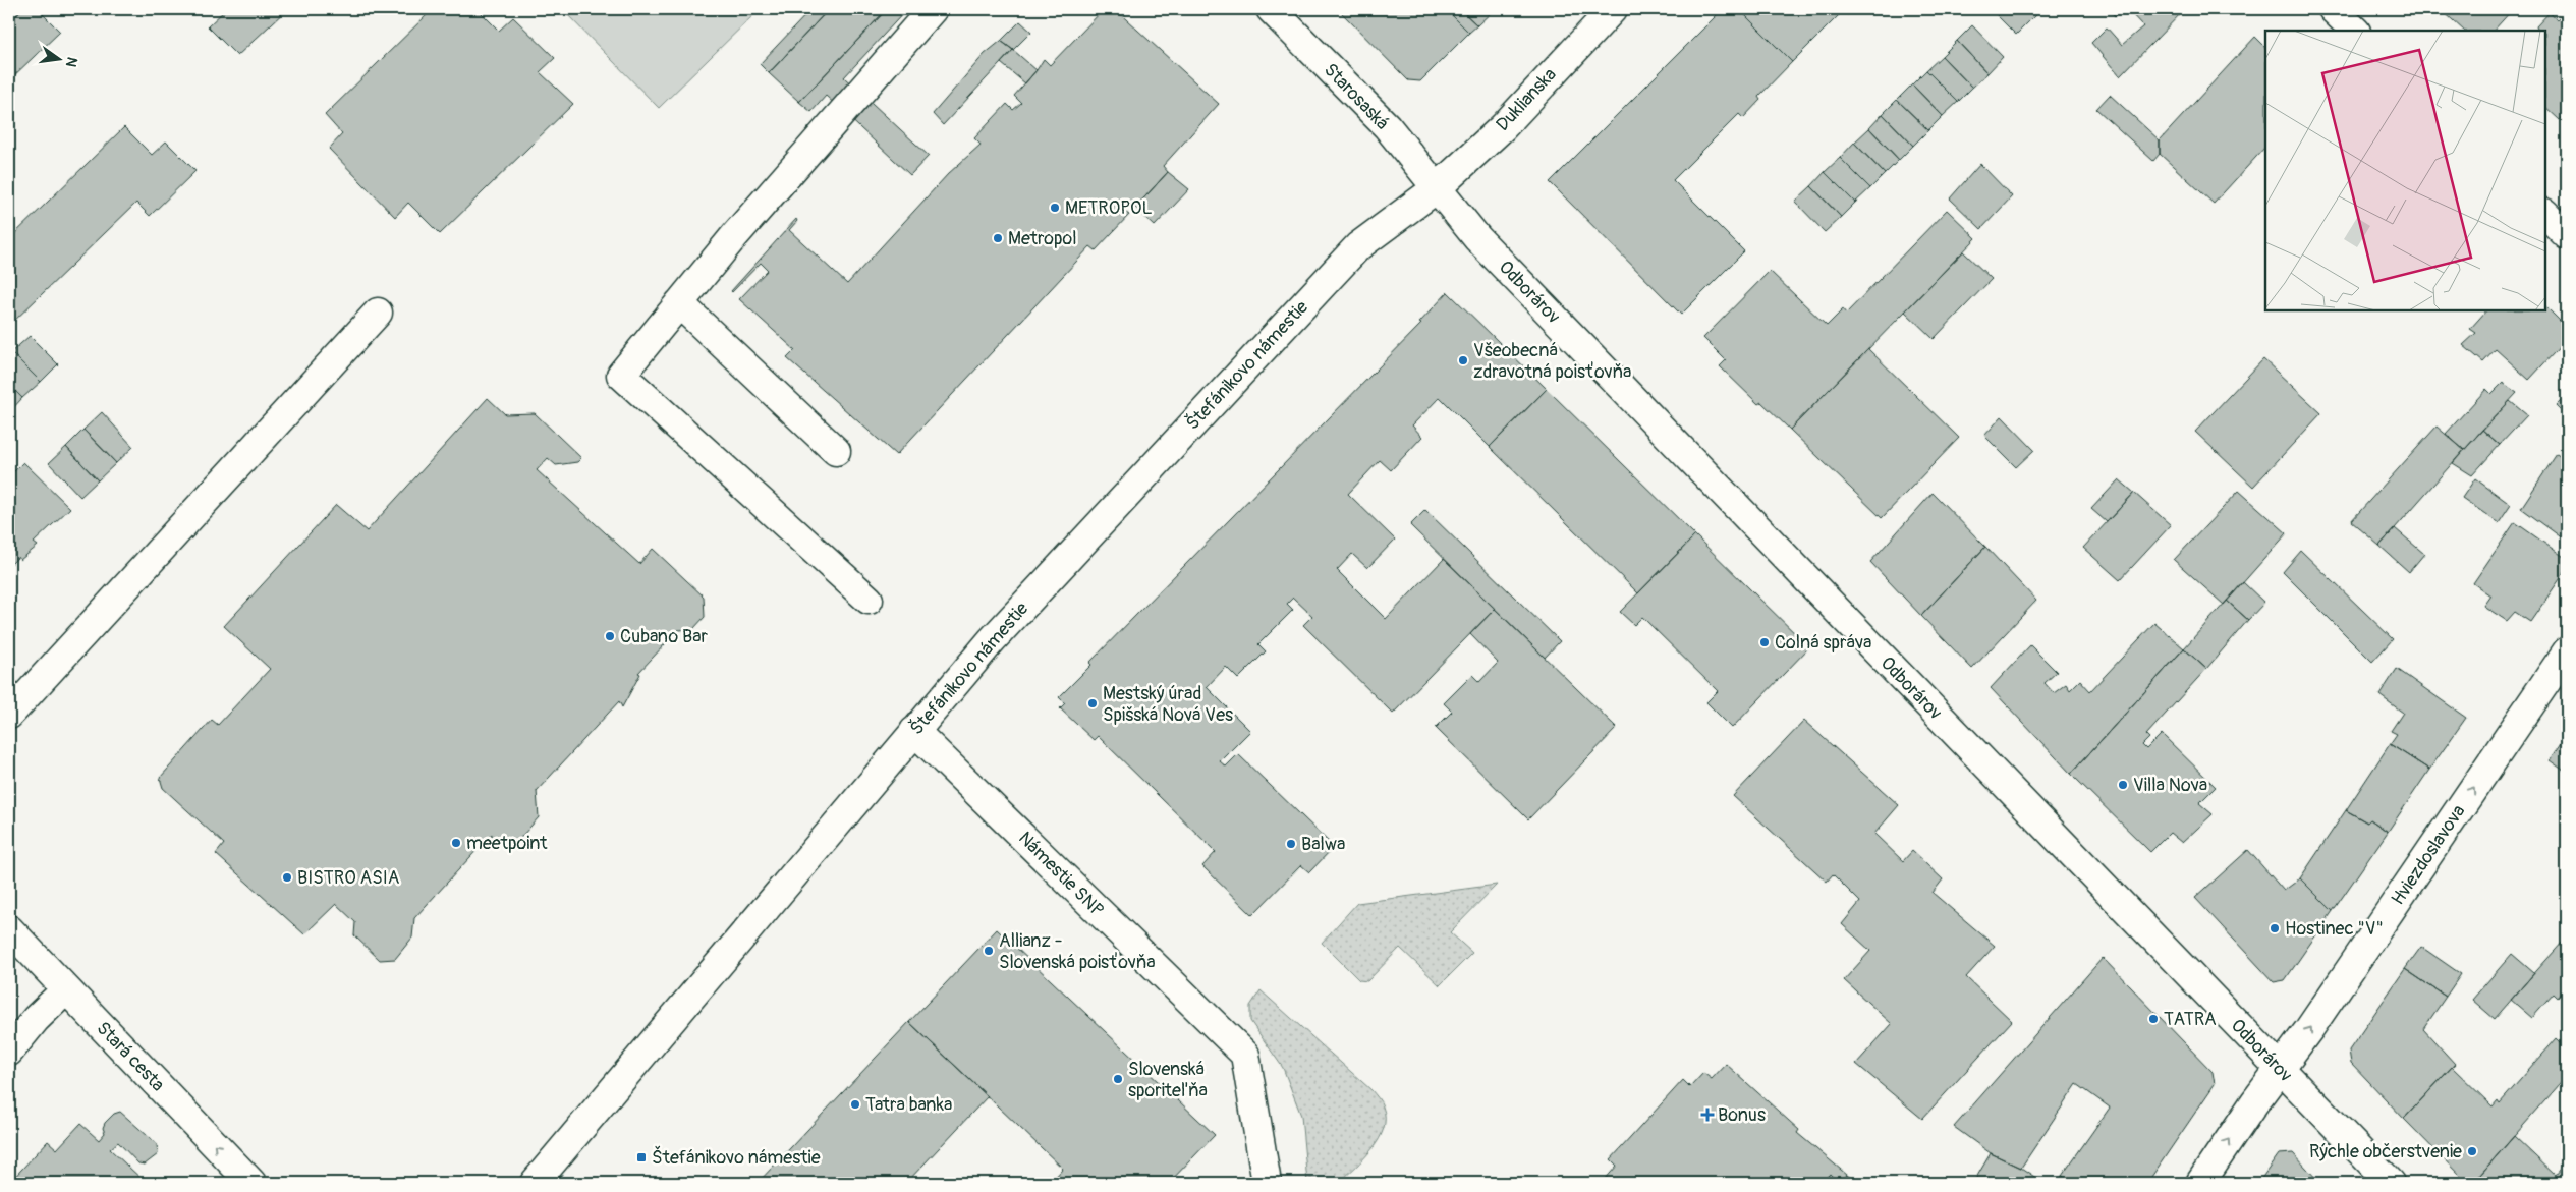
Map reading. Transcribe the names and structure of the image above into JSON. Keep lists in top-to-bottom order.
{
  "streets": {
    "street": [
      "Starosaská",
      "Duklianska",
      "Odborárov",
      "Štefánikovo námestie",
      "Hviezdoslavova",
      "Námestie SNP",
      "Stará cesta"
    ]
  },
  "crossings": [
    ["Starosaská", "Duklianska"],
    ["Starosaská", "Odborárov"],
    ["Starosaská", "Štefánikovo námestie"],
    ["Duklianska", "Odborárov"],
    ["Duklianska", "Štefánikovo námestie"],
    ["Odborárov", "Štefánikovo námestie"],
    ["Odborárov", "Hviezdoslavova"],
    ["Štefánikovo námestie", "Námestie SNP"]
  ],
  "one_way": ["Hviezdoslavova", "Stará cesta"],
  "places": {
    "other": [
      "METROPOL",
      "Metropol",
      "Všeobecná zdravotná poisťovňa",
      "Cubano Bar",
      "Colná správa",
      "Mestský úrad Spišská Nová Ves",
      "Villa Nova",
      "meetpoint",
      "Balwa",
      "BISTRO ASIA",
      "Hostinec \"V\"",
      "Allianz - Slovenská poisťovňa",
      "TATRA",
      "Slovenská sporiteľňa",
      "Tatra banka",
      "Rýchle občerstvenie"
    ],
    "health": ["Bonus"],
    "transit": ["Štefánikovo námestie"]
  },
  "north": "right"
}
